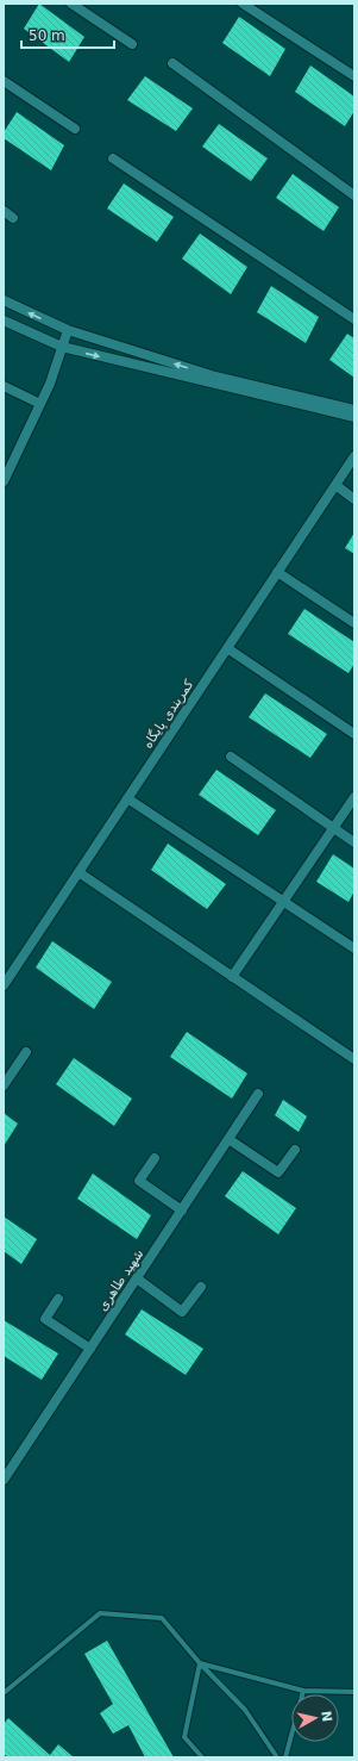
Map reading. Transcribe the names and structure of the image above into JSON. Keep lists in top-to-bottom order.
{
  "streets": {
    "street": ["کمربندی پایگاه", "شهید طاهری"]
  },
  "scale_bar": "50 m",
  "north": "right"
}
